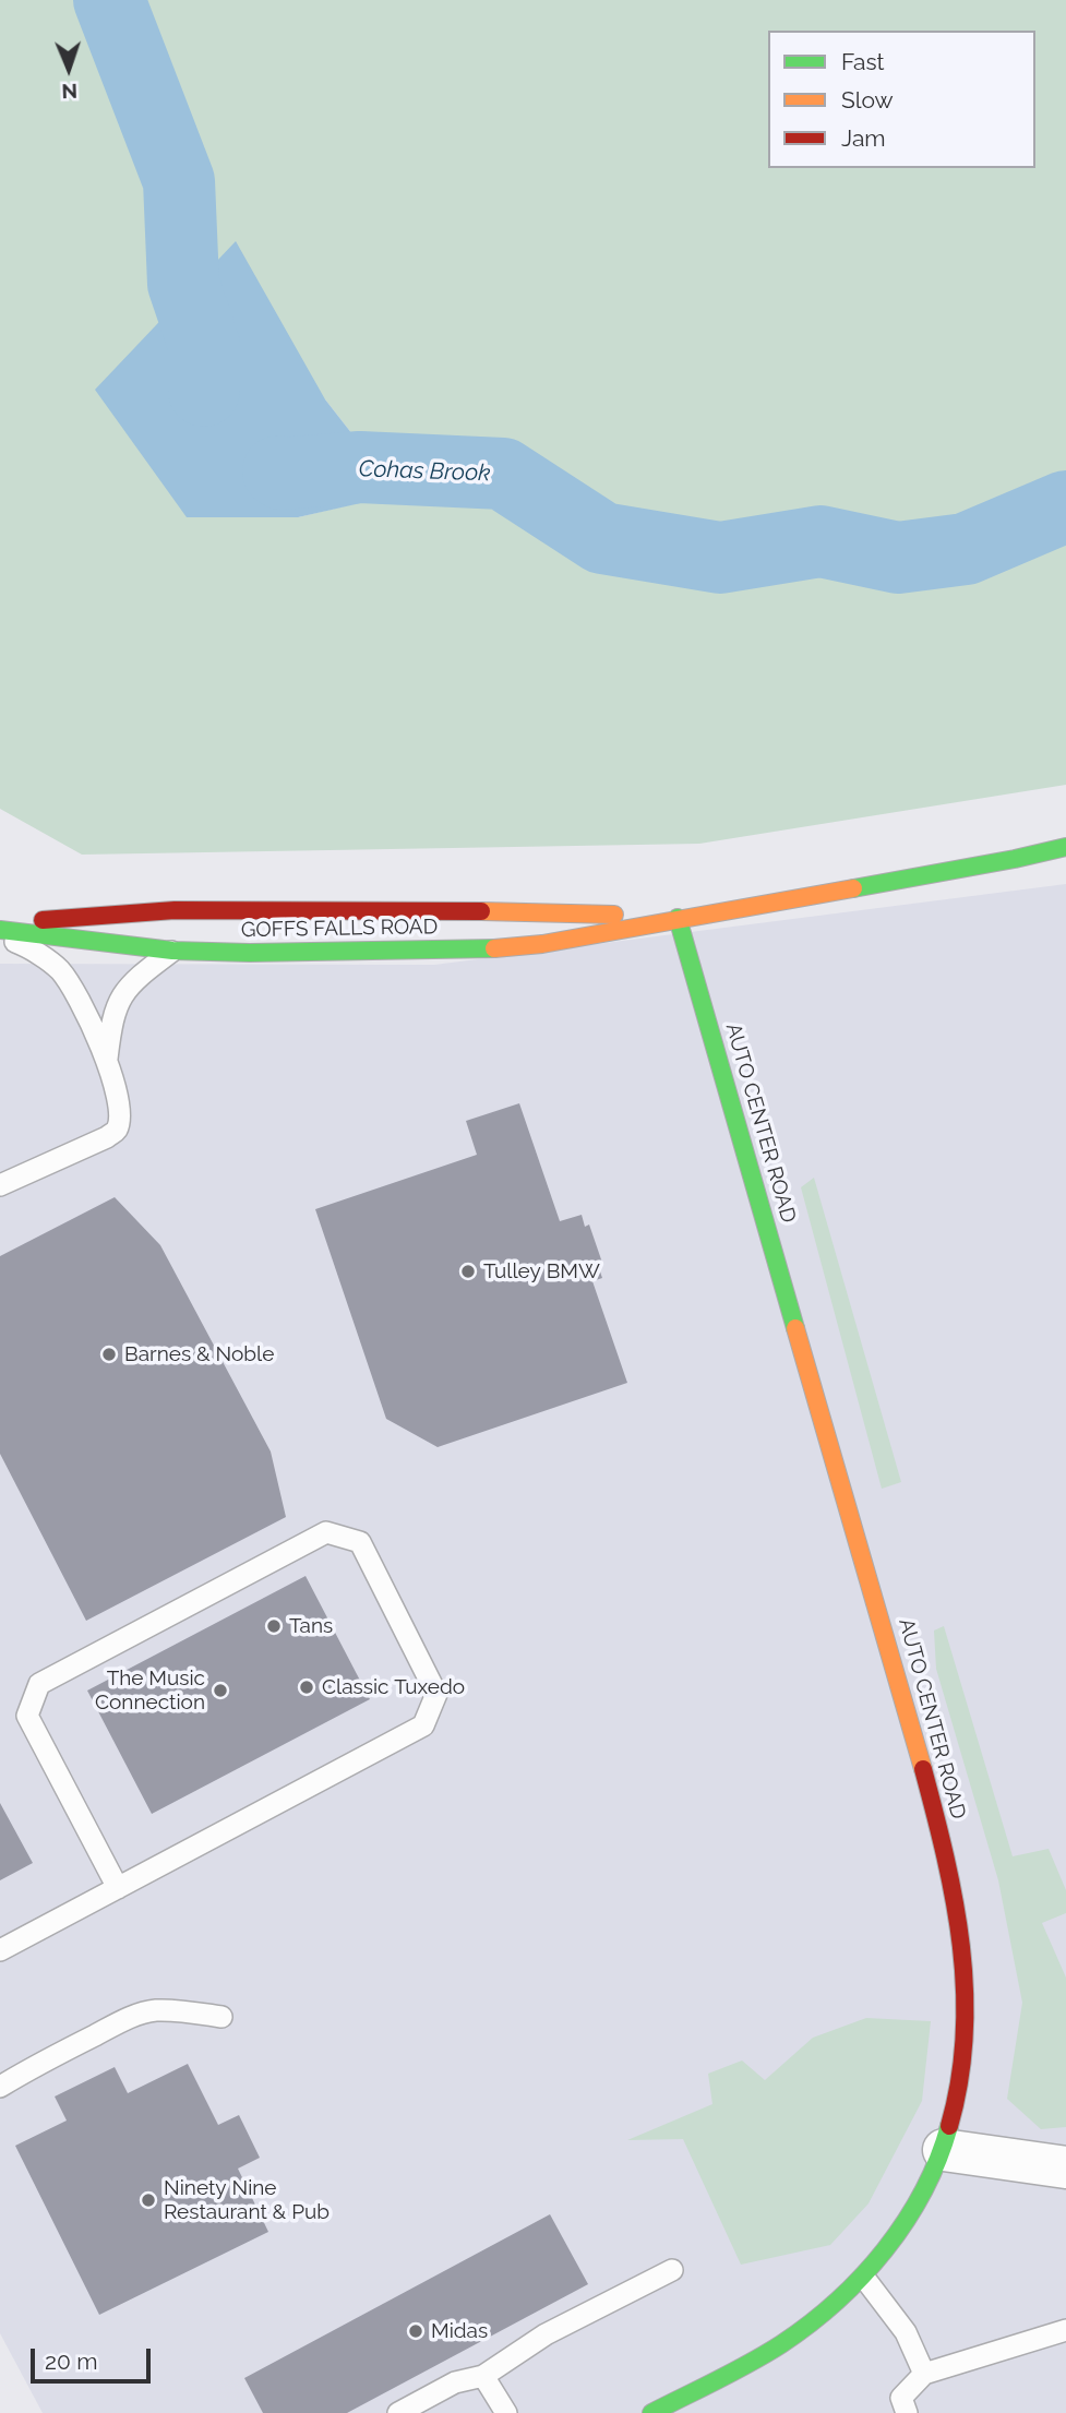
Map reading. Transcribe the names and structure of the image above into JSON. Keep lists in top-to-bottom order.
{
  "streets": {
    "street": ["GOFFS FALLS ROAD", "AUTO CENTER ROAD"]
  },
  "crossings": [
    ["GOFFS FALLS ROAD", "AUTO CENTER ROAD"]
  ],
  "water": ["Cohas Brook"],
  "places": [
    "Tulley BMW",
    "Barnes & Noble",
    "Tans",
    "Classic Tuxedo",
    "The Music Connection",
    "Ninety Nine Restaurant & Pub",
    "Midas"
  ],
  "legend": ["Fast", "Slow", "Jam"],
  "scale_bar": "20 m",
  "north": "bottom"
}
